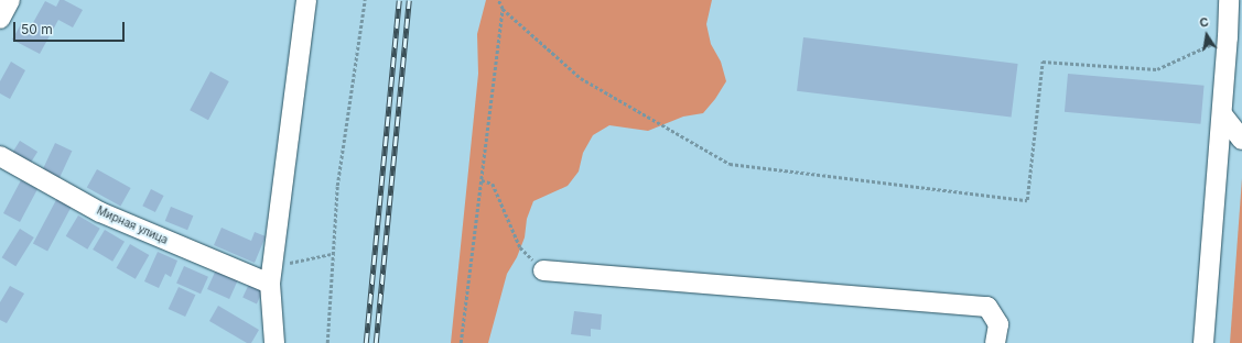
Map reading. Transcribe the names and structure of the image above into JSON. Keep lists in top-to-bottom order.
{
  "streets": {
    "street": ["Мирная улица"]
  },
  "scale_bar": "50 m",
  "north": "top"
}
